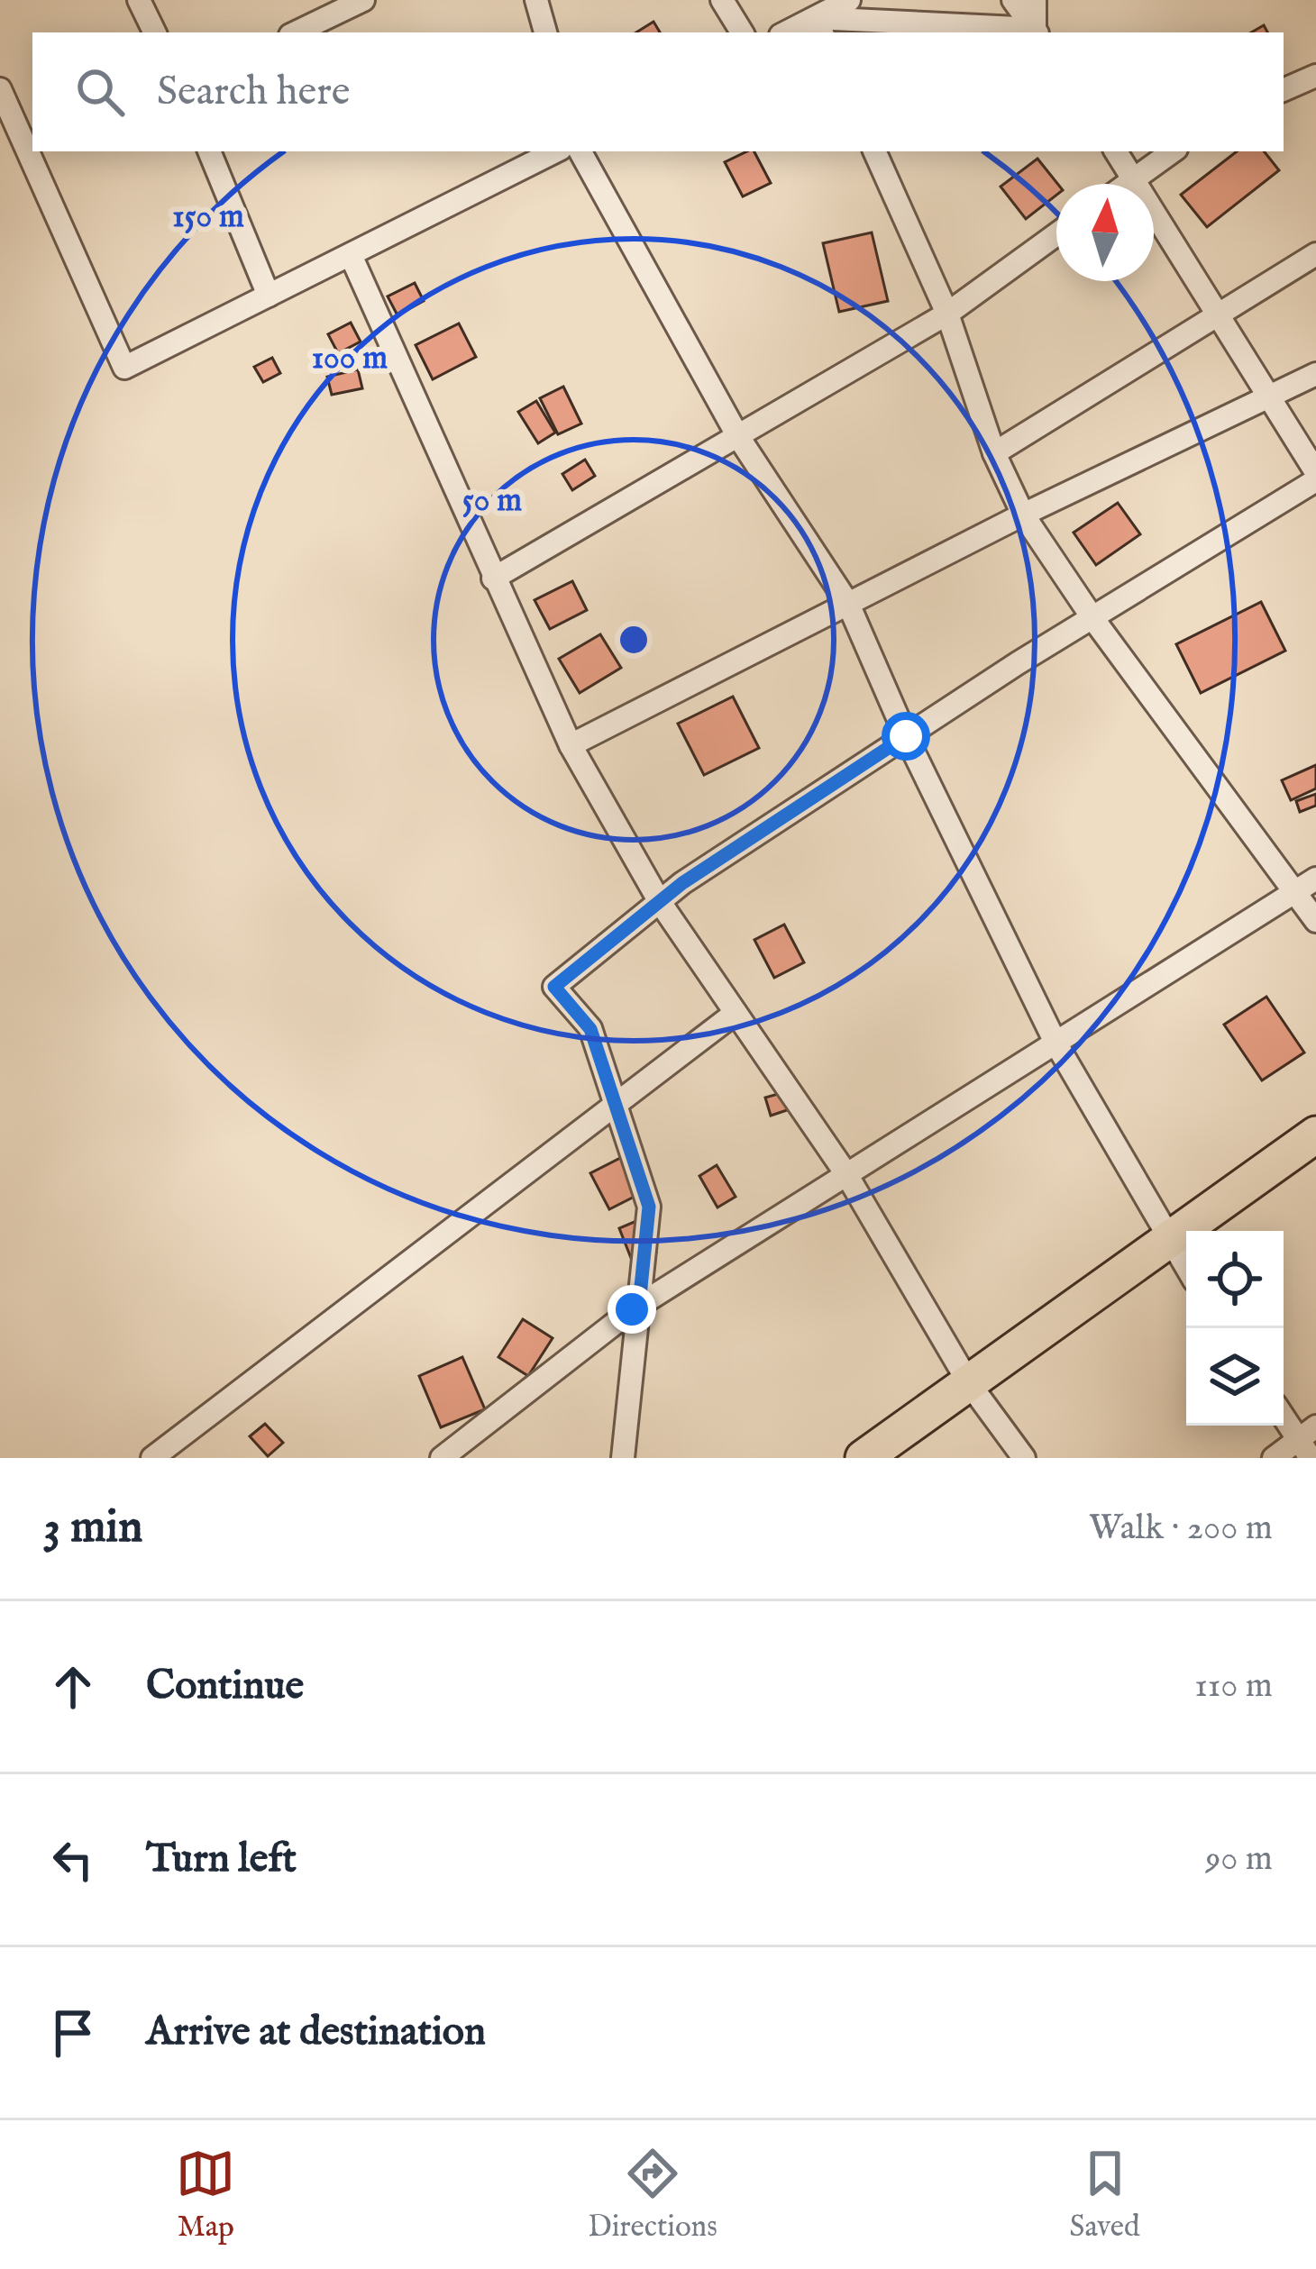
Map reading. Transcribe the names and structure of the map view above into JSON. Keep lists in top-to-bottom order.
{
  "north": "top",
  "page": {
    "search": "Search here",
    "heading": ["3 min", "Walk · 200 m"],
    "list": [
      ["Continue", "110 m"],
      ["Turn left", "90 m"],
      "Arrive at destination"
    ],
    "nav": ["Map", "Directions", "Saved"]
  },
  "rings": ["150 m", "100 m", "50 m"]
}
